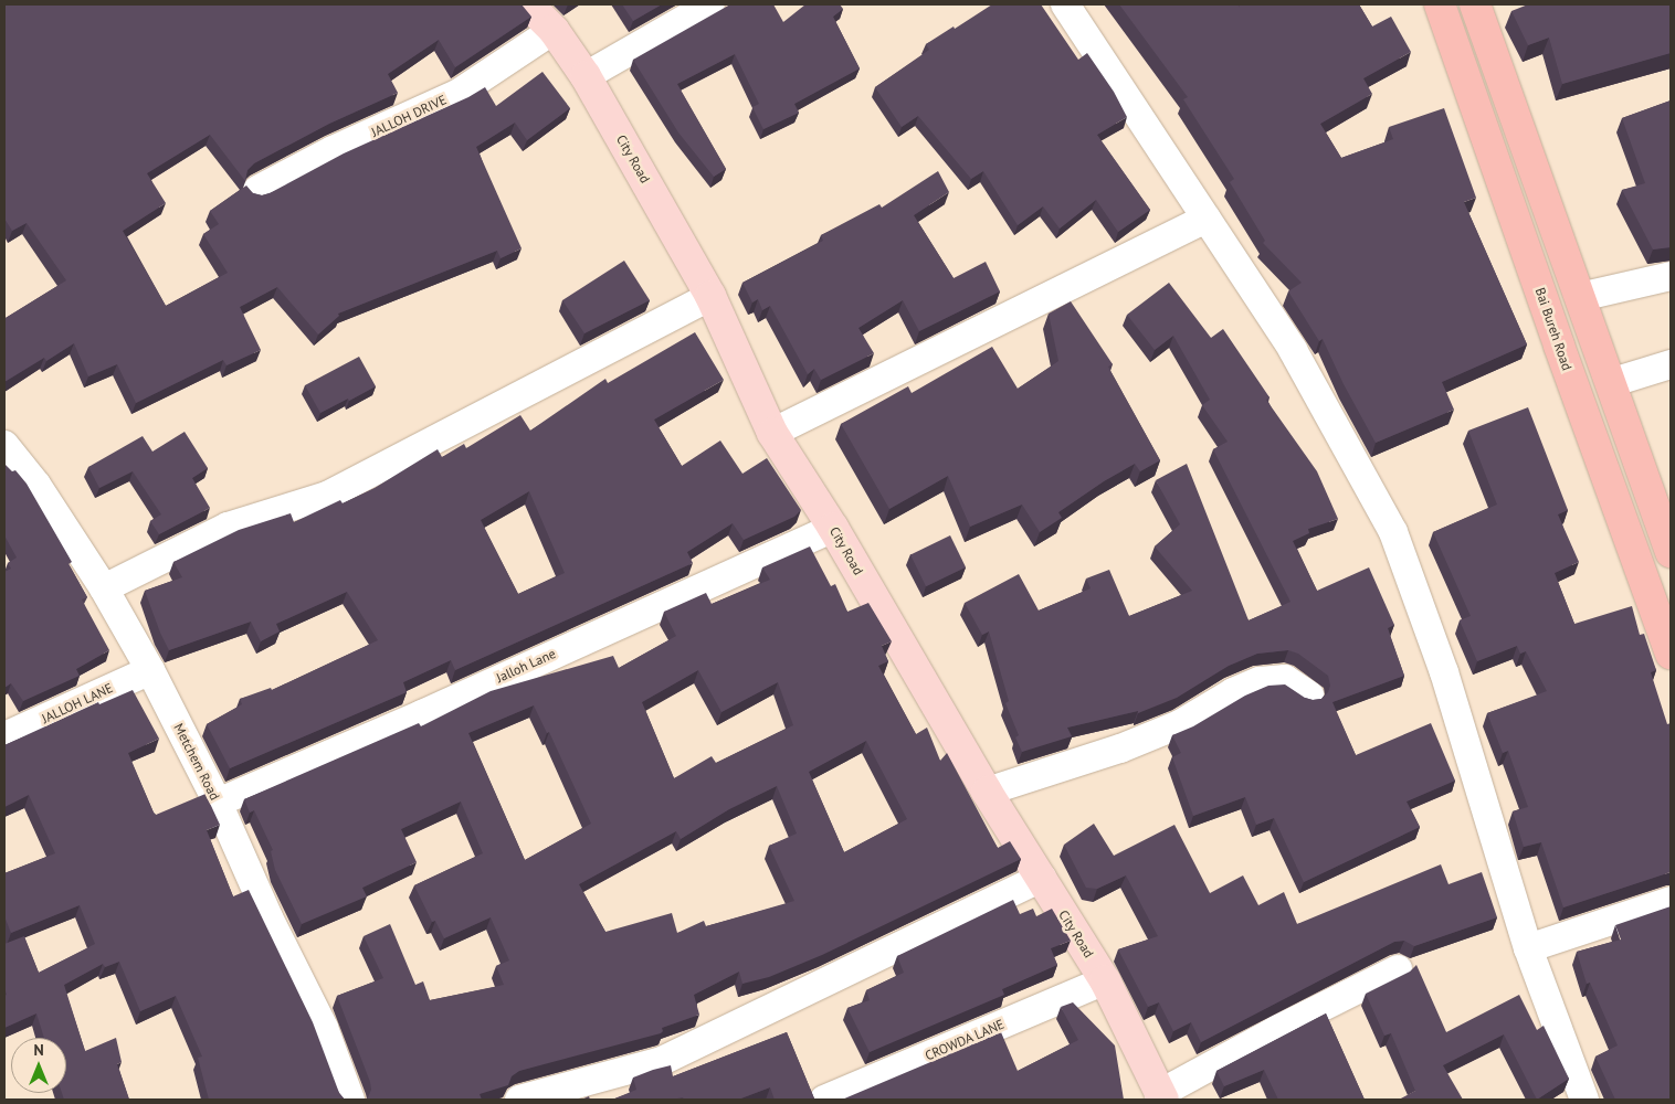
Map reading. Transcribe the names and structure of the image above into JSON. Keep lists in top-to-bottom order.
{
  "streets": {
    "highway": ["Bai Bureh Road"],
    "main road": ["City Road"],
    "street": [
      "JALLOH DRIVE",
      "Jalloh Lane",
      "JALLOH LANE",
      "Metchem Road",
      "CROWDA LANE"
    ]
  },
  "crossings": [
    ["JALLOH DRIVE", "City Road"],
    ["City Road", "Jalloh Lane"],
    ["City Road", "CROWDA LANE"],
    ["Jalloh Lane", "Metchem Road"],
    ["JALLOH LANE", "Metchem Road"]
  ],
  "north": "top"
}
